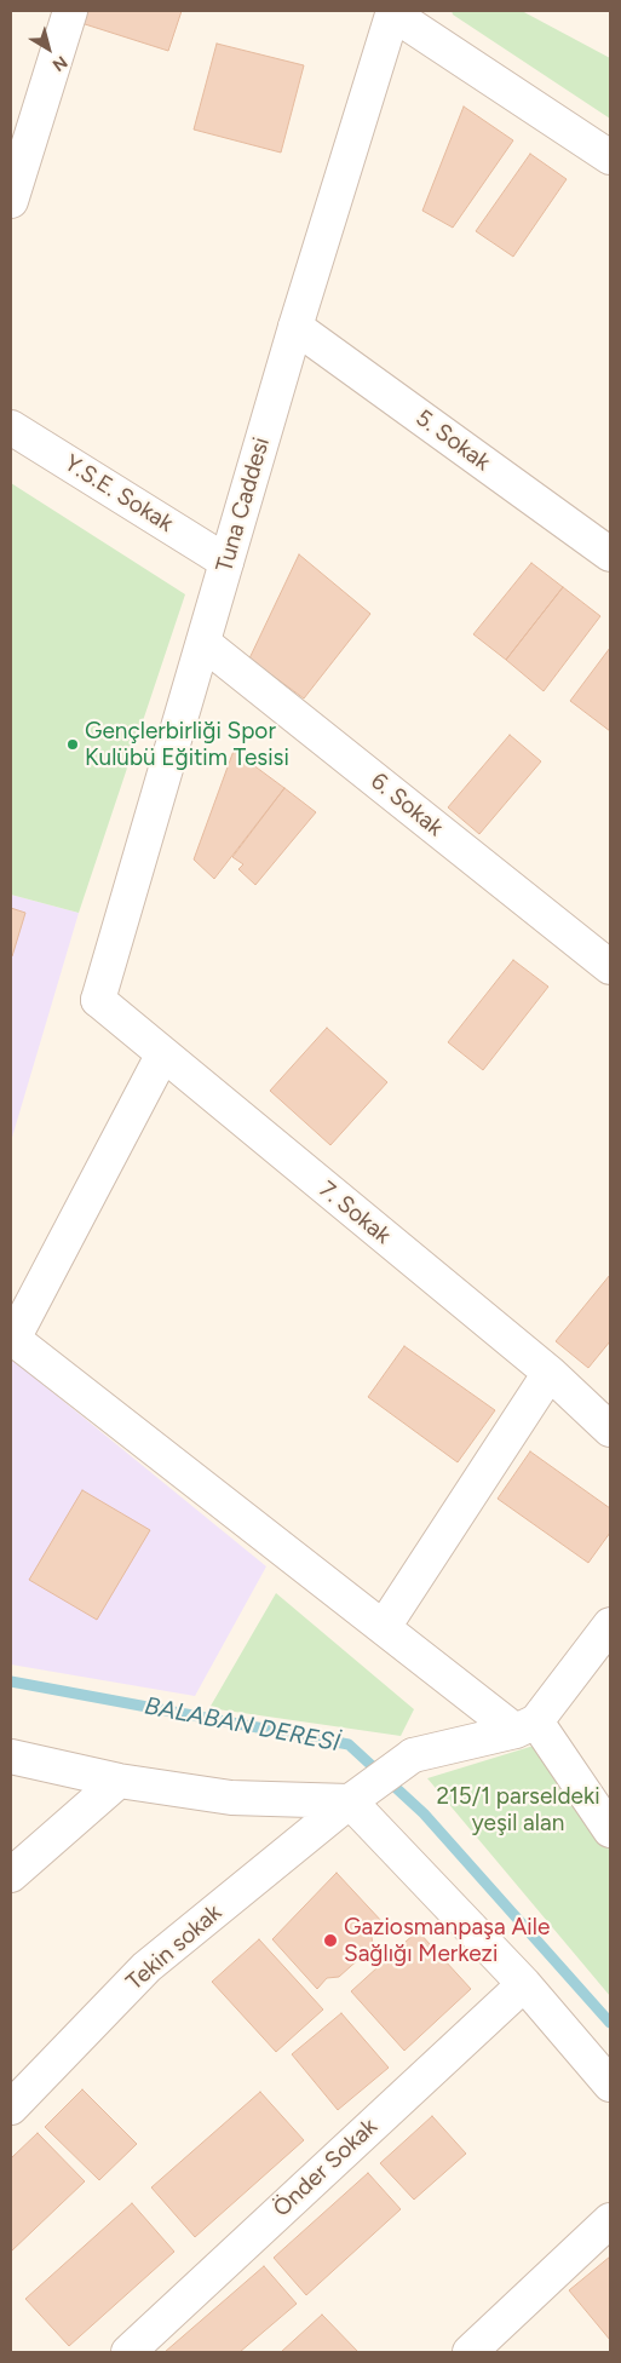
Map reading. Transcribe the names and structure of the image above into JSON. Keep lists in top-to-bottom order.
{
  "streets": {
    "street": [
      "5. Sokak",
      "Y.S.E. Sokak",
      "Tuna Caddesi",
      "6. Sokak",
      "7. Sokak",
      "Tekin sokak",
      "Önder Sokak"
    ]
  },
  "crossings": [
    ["5. Sokak", "Tuna Caddesi"],
    ["Y.S.E. Sokak", "Tuna Caddesi"],
    ["Tuna Caddesi", "6. Sokak"],
    ["Tuna Caddesi", "7. Sokak"]
  ],
  "water": ["BALABAN DERESİ"],
  "parks": ["215/1 parseldeki yeşil alan"],
  "places": ["Gençlerbirliği Spor Kulübü Eğitim Tesisi", "Gaziosmanpaşa Aile Sağlığı Merkezi"],
  "north": "bottom right"
}
